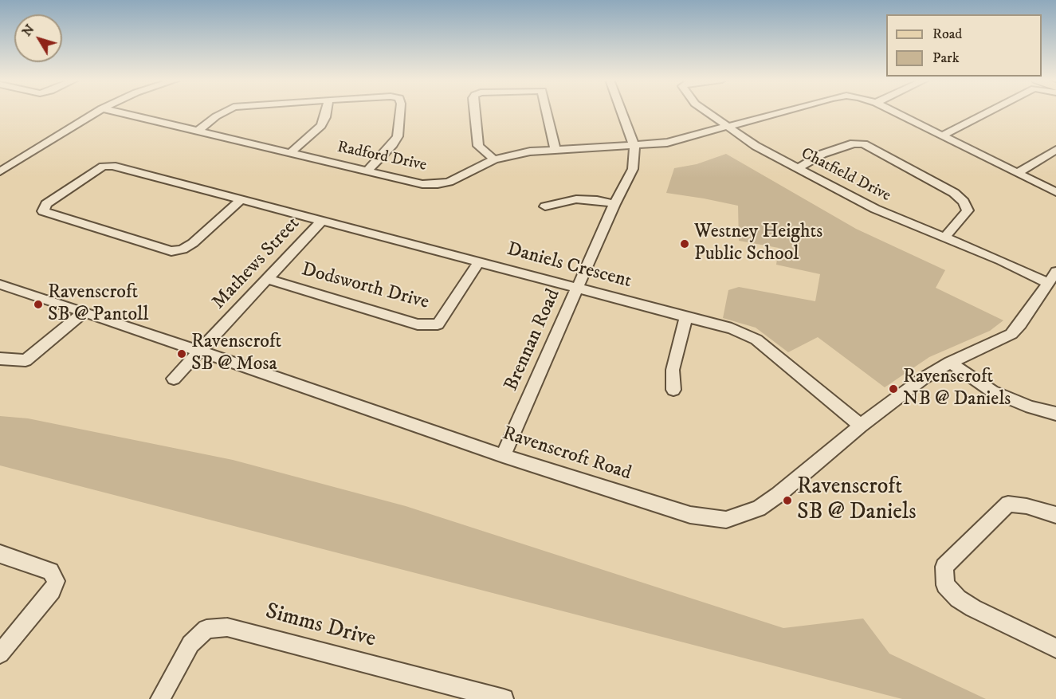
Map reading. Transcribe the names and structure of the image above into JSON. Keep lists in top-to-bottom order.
{
  "streets": {
    "street": [
      "Radford Drive",
      "Chatfield Drive",
      "Mathews Street",
      "Daniels Crescent",
      "Dodsworth Drive",
      "Brennan Road",
      "Ravenscroft Road",
      "Simms Drive"
    ]
  },
  "crossings": [
    ["Radford Drive", "Chatfield Drive"],
    ["Radford Drive", "Brennan Road"],
    ["Chatfield Drive", "Ravenscroft Road"],
    ["Mathews Street", "Daniels Crescent"],
    ["Mathews Street", "Dodsworth Drive"],
    ["Mathews Street", "Ravenscroft Road"],
    ["Daniels Crescent", "Dodsworth Drive"],
    ["Daniels Crescent", "Brennan Road"],
    ["Daniels Crescent", "Ravenscroft Road"],
    ["Brennan Road", "Ravenscroft Road"]
  ],
  "places": [
    "Westney Heights Public School",
    "Ravenscroft SB @ Pantoll",
    "Ravenscroft SB @ Mosa",
    "Ravenscroft NB @ Daniels",
    "Ravenscroft SB @ Daniels"
  ],
  "legend": ["Road", "Park"],
  "north": "top left"
}
